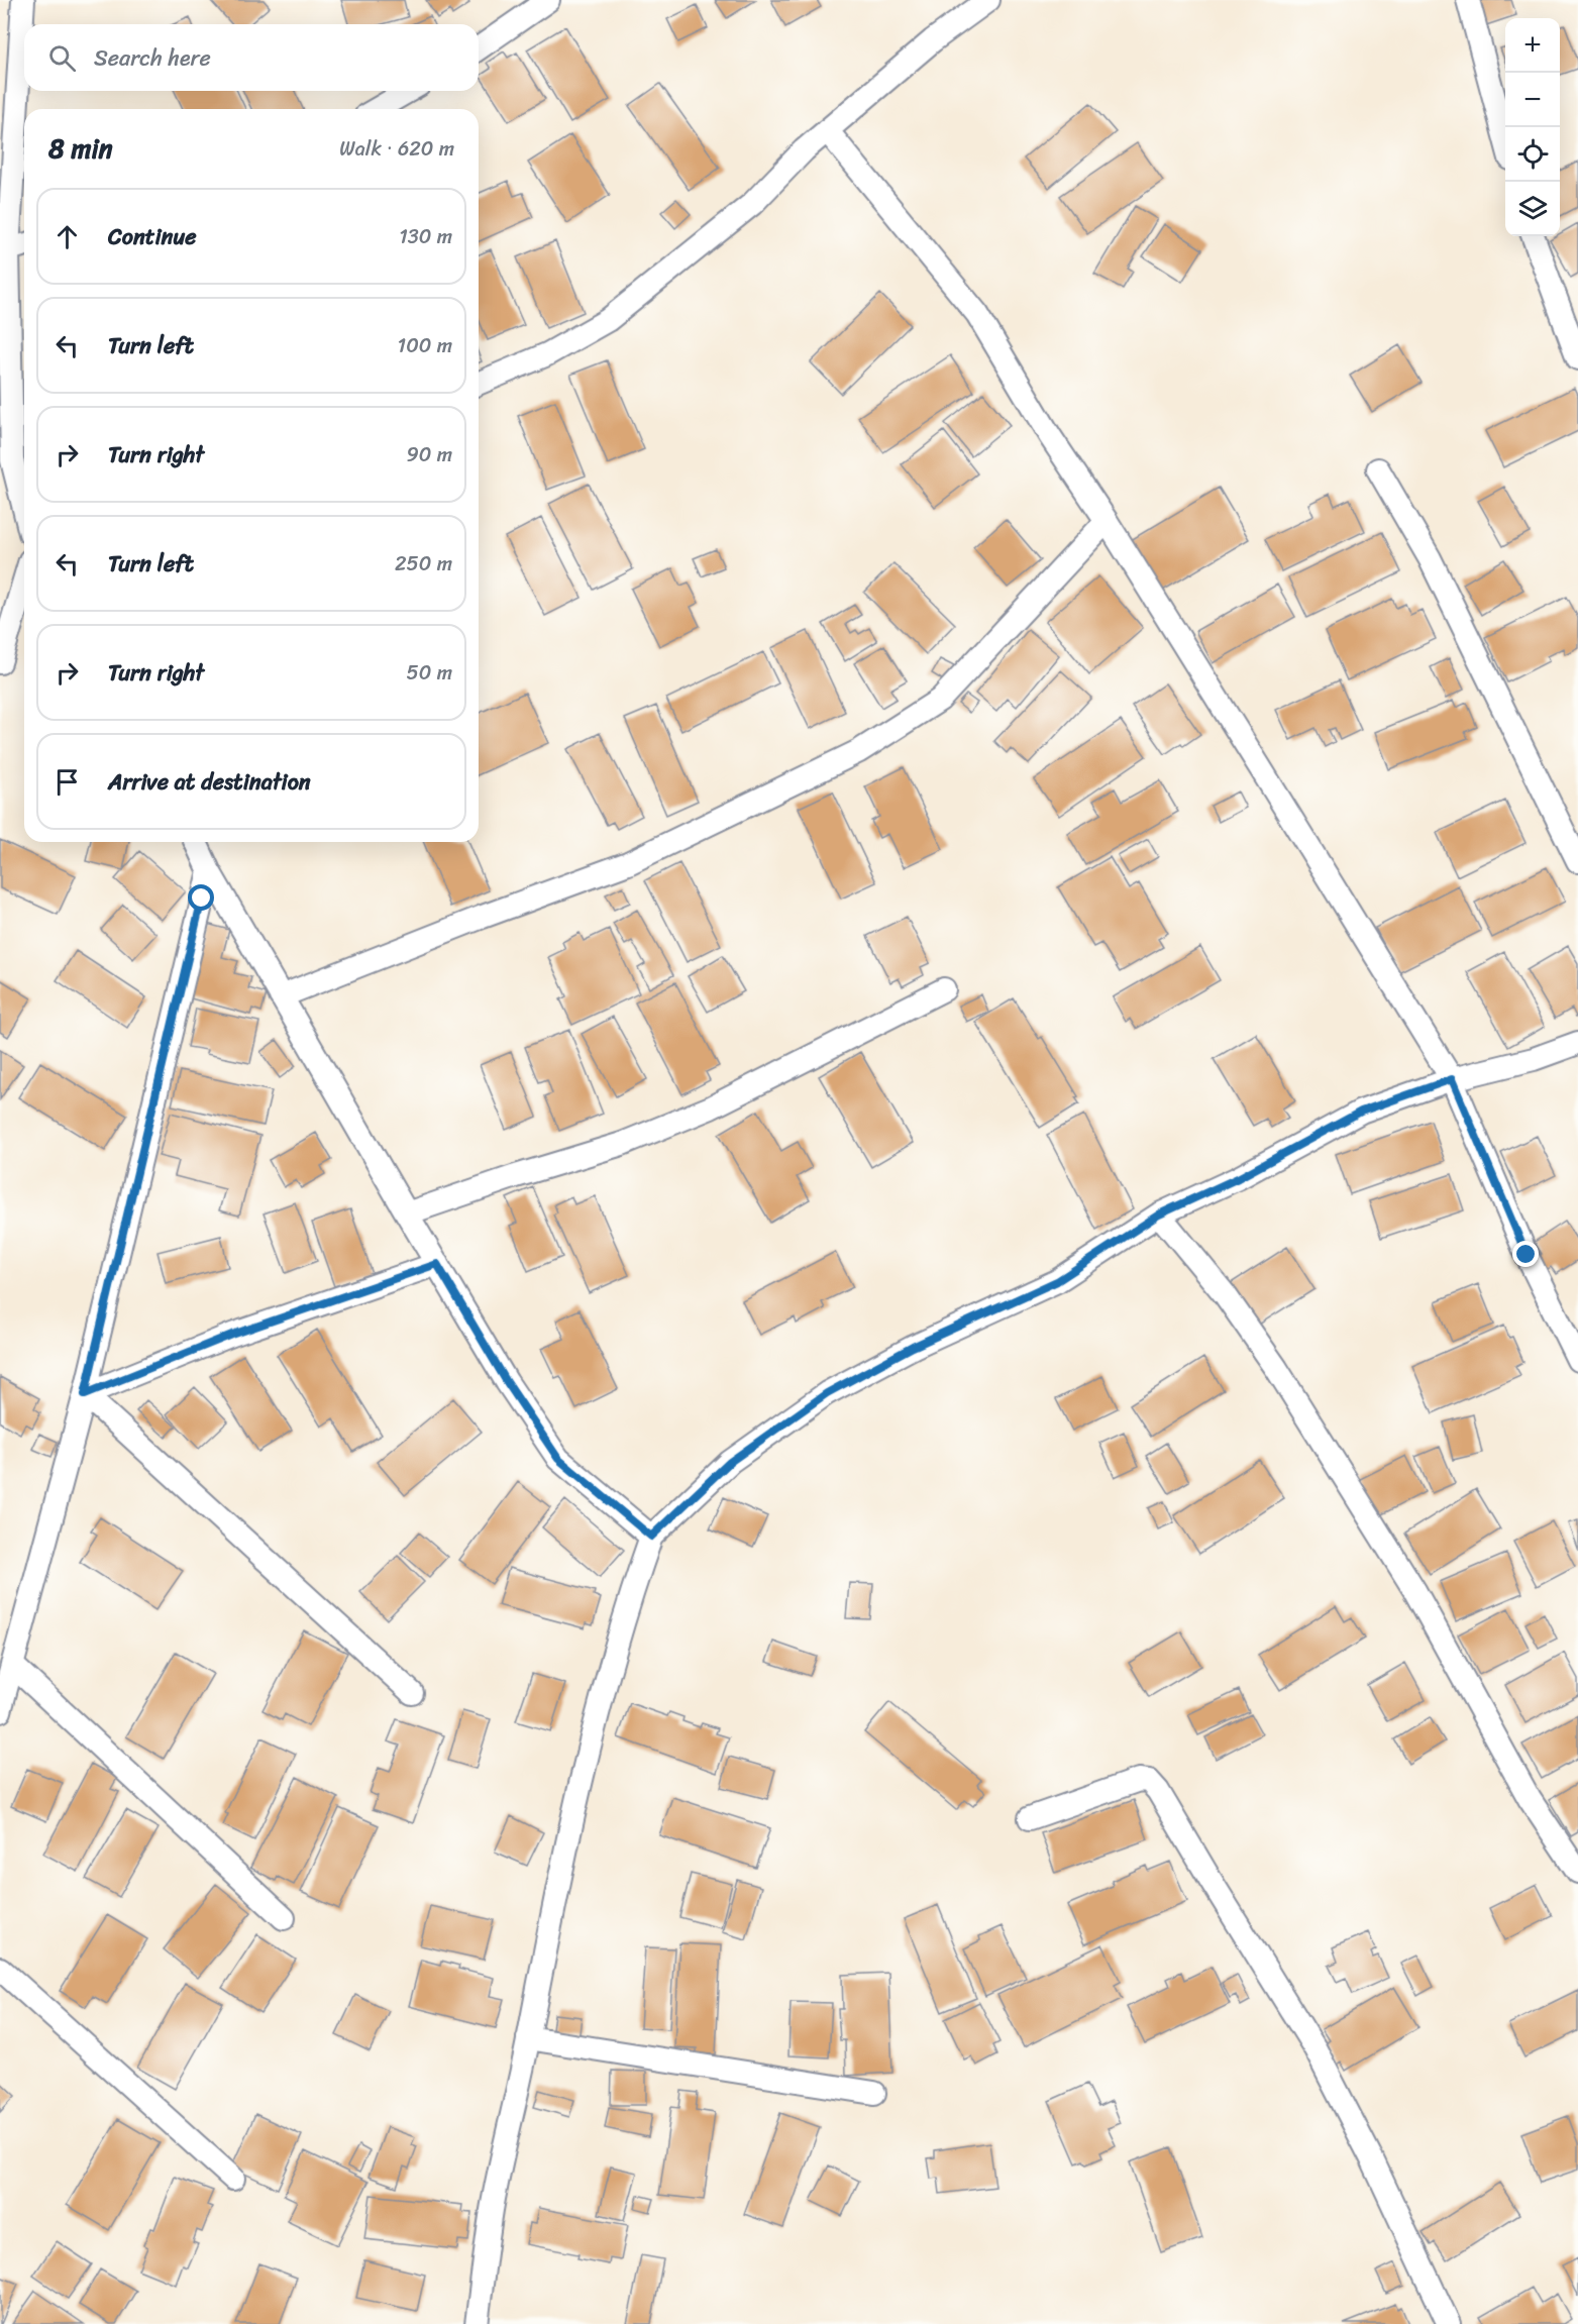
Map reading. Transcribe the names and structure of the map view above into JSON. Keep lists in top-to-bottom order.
{
  "page": {
    "map_buttons": ["+", "−"],
    "search": "Search here",
    "heading": ["8 min", "Walk · 620 m"],
    "list": [
      ["Continue", "130 m"],
      ["Turn left", "100 m"],
      ["Turn right", "90 m"],
      ["Turn left", "250 m"],
      ["Turn right", "50 m"],
      "Arrive at destination"
    ]
  }
}
